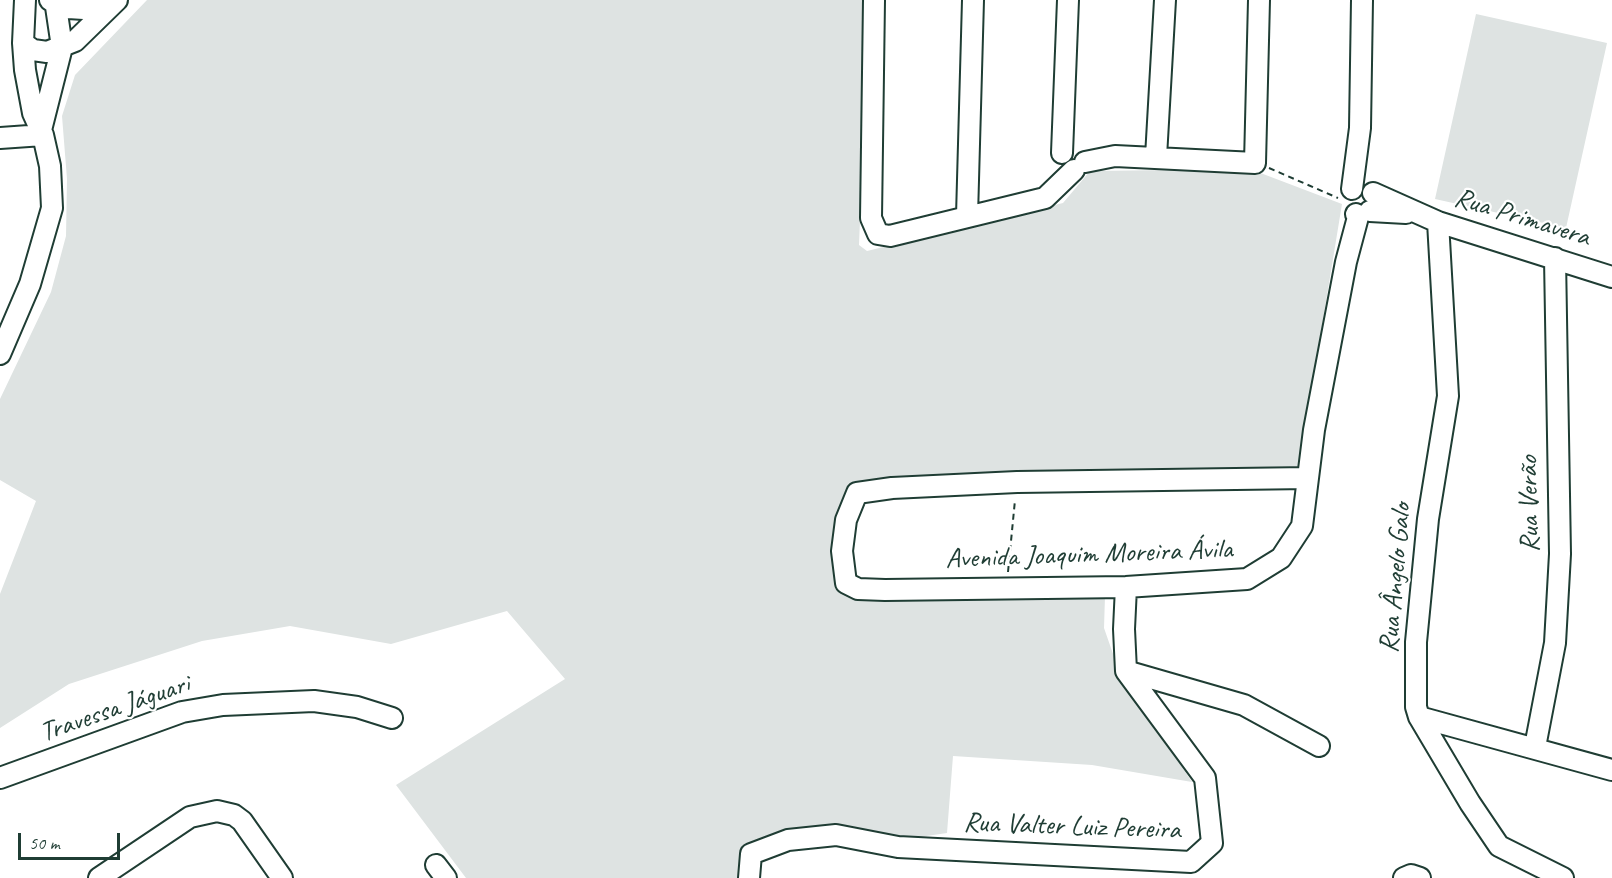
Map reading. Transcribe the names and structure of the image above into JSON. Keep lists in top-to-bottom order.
{
  "streets": {
    "street": [
      "Rua Primavera",
      "Rua Verão",
      "Avenida Joaquim Moreira Ávila",
      "Rua Ângelo Galo",
      "Travessa Jáguari",
      "Rua Valter Luiz Pereira"
    ]
  },
  "crossings": [
    ["Rua Primavera", "Rua Verão"],
    ["Rua Primavera", "Avenida Joaquim Moreira Ávila"],
    ["Rua Primavera", "Rua Ângelo Galo"]
  ],
  "scale_bar": "50 m"
}
